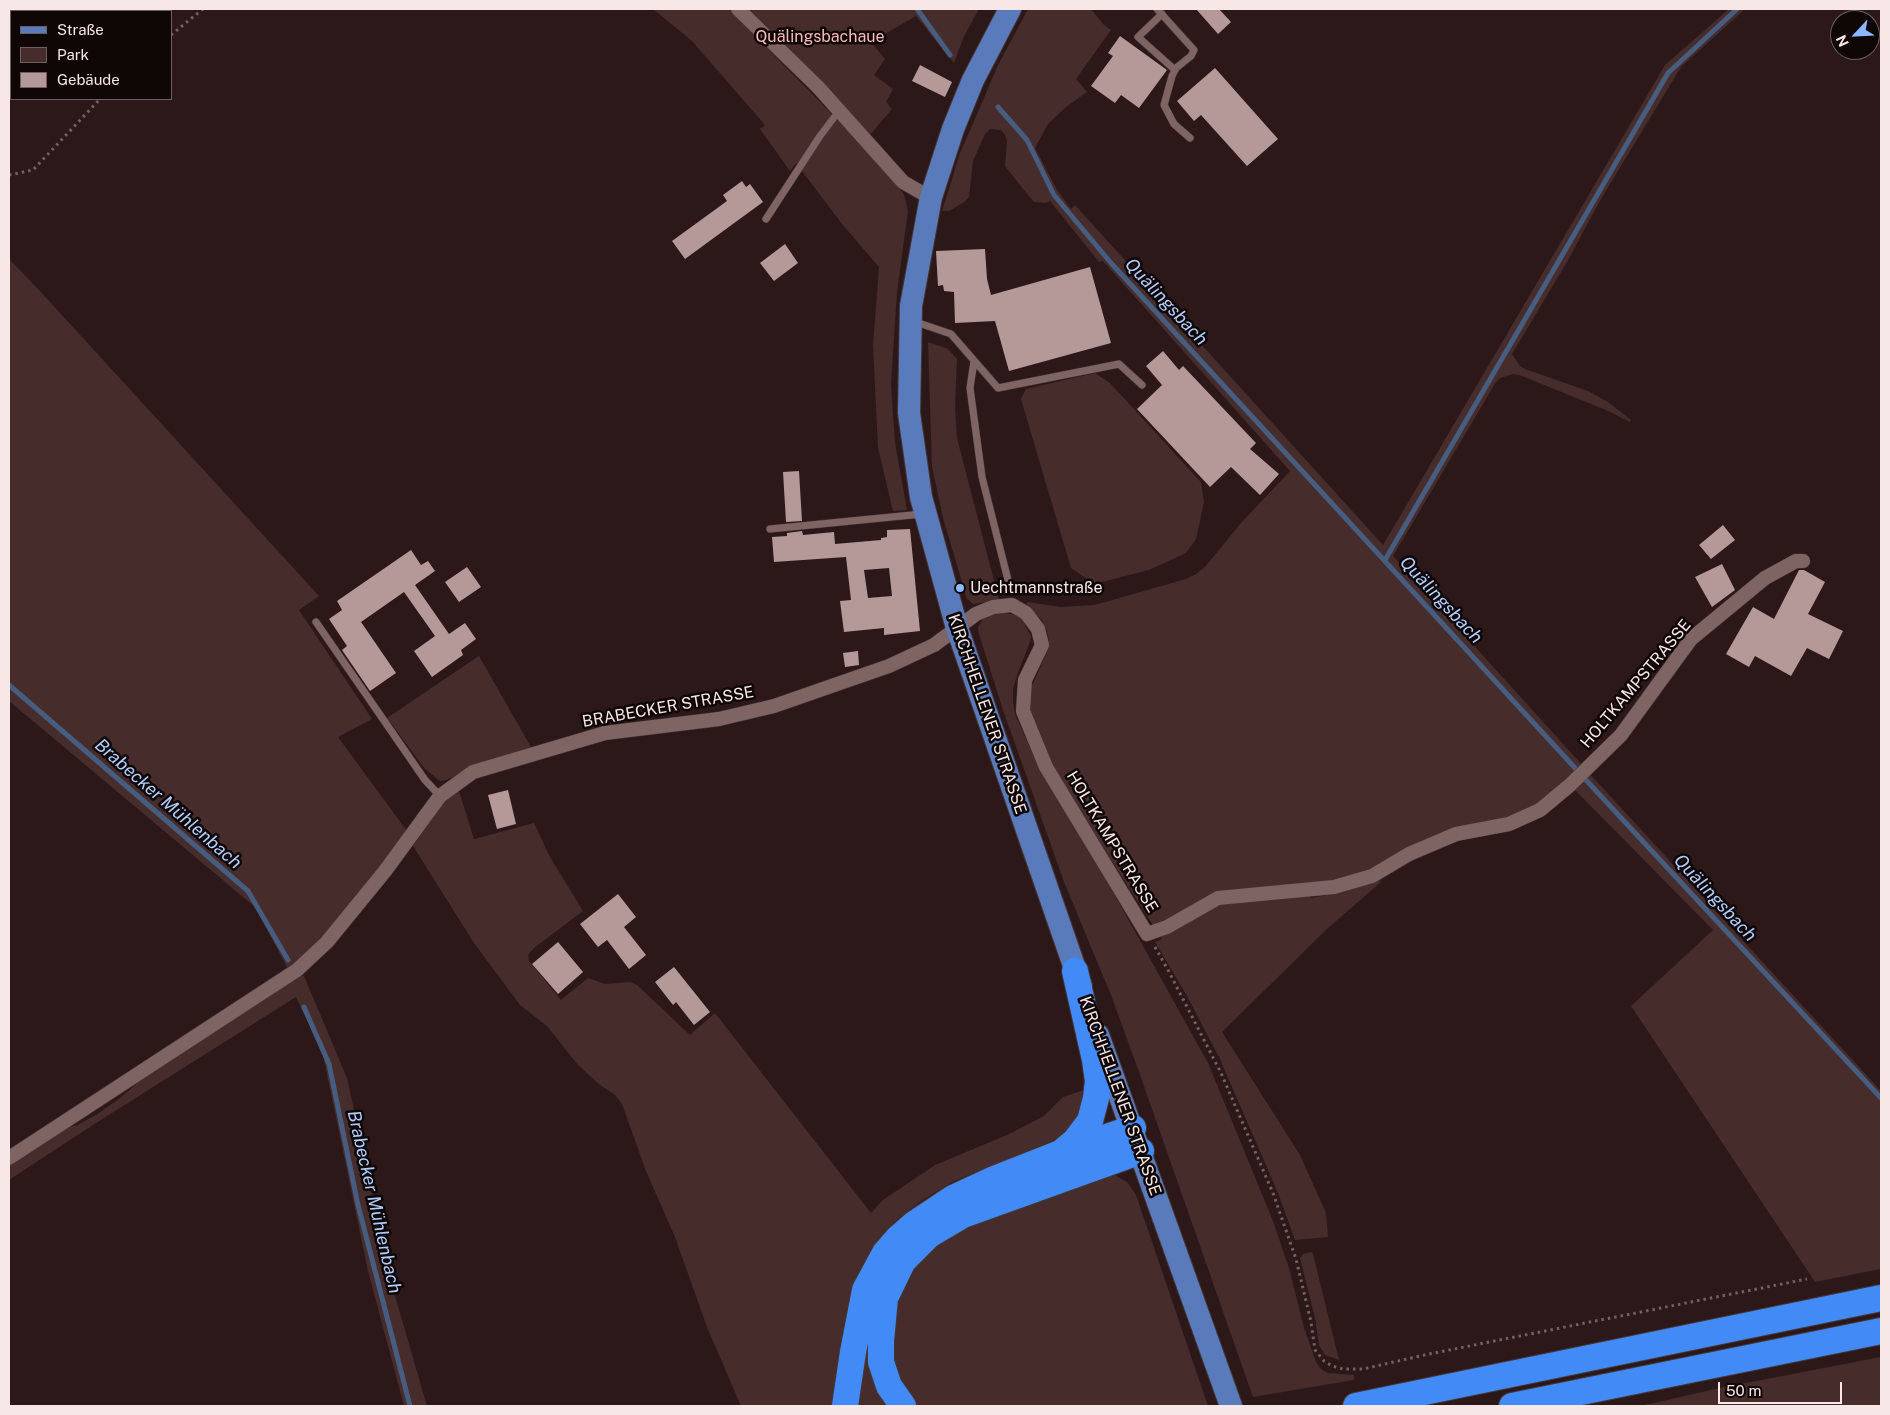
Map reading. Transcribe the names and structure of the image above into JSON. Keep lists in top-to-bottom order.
{
  "streets": {
    "main road": ["KIRCHHELLENER STRASSE"],
    "street": ["HOLTKAMPSTRASSE", "BRABECKER STRASSE"]
  },
  "crossings": [
    ["HOLTKAMPSTRASSE", "BRABECKER STRASSE"],
    ["HOLTKAMPSTRASSE", "KIRCHHELLENER STRASSE"],
    ["BRABECKER STRASSE", "KIRCHHELLENER STRASSE"]
  ],
  "water": ["Quälingsbach", "Brabecker Mühlenbach"],
  "parks": ["Quälingsbachaue"],
  "places": ["Uechtmannstraße"],
  "legend": ["Straße", "Park", "Gebäude"],
  "scale_bar": "50 m",
  "north": "bottom left"
}
